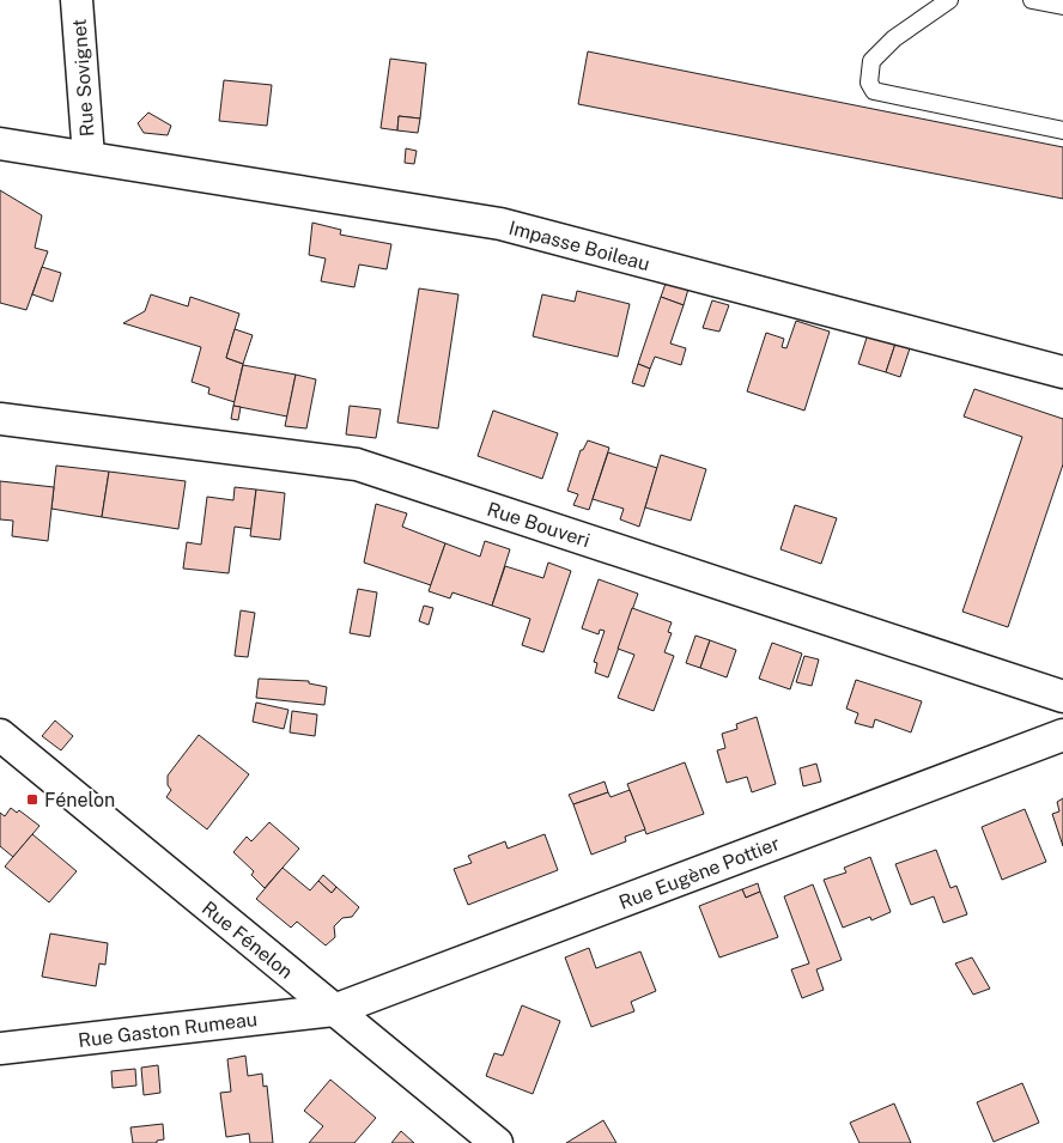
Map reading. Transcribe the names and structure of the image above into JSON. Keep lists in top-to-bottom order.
{
  "streets": {
    "street": [
      "Rue Sovignet",
      "Impasse Boileau",
      "Rue Bouveri",
      "Rue Eugène Pottier",
      "Rue Fénelon",
      "Rue Gaston Rumeau"
    ]
  },
  "crossings": [
    ["Rue Sovignet", "Impasse Boileau"],
    ["Rue Eugène Pottier", "Rue Fénelon"],
    ["Rue Eugène Pottier", "Rue Gaston Rumeau"],
    ["Rue Fénelon", "Rue Gaston Rumeau"]
  ],
  "places": {
    "transit": ["Fénelon"]
  }
}
